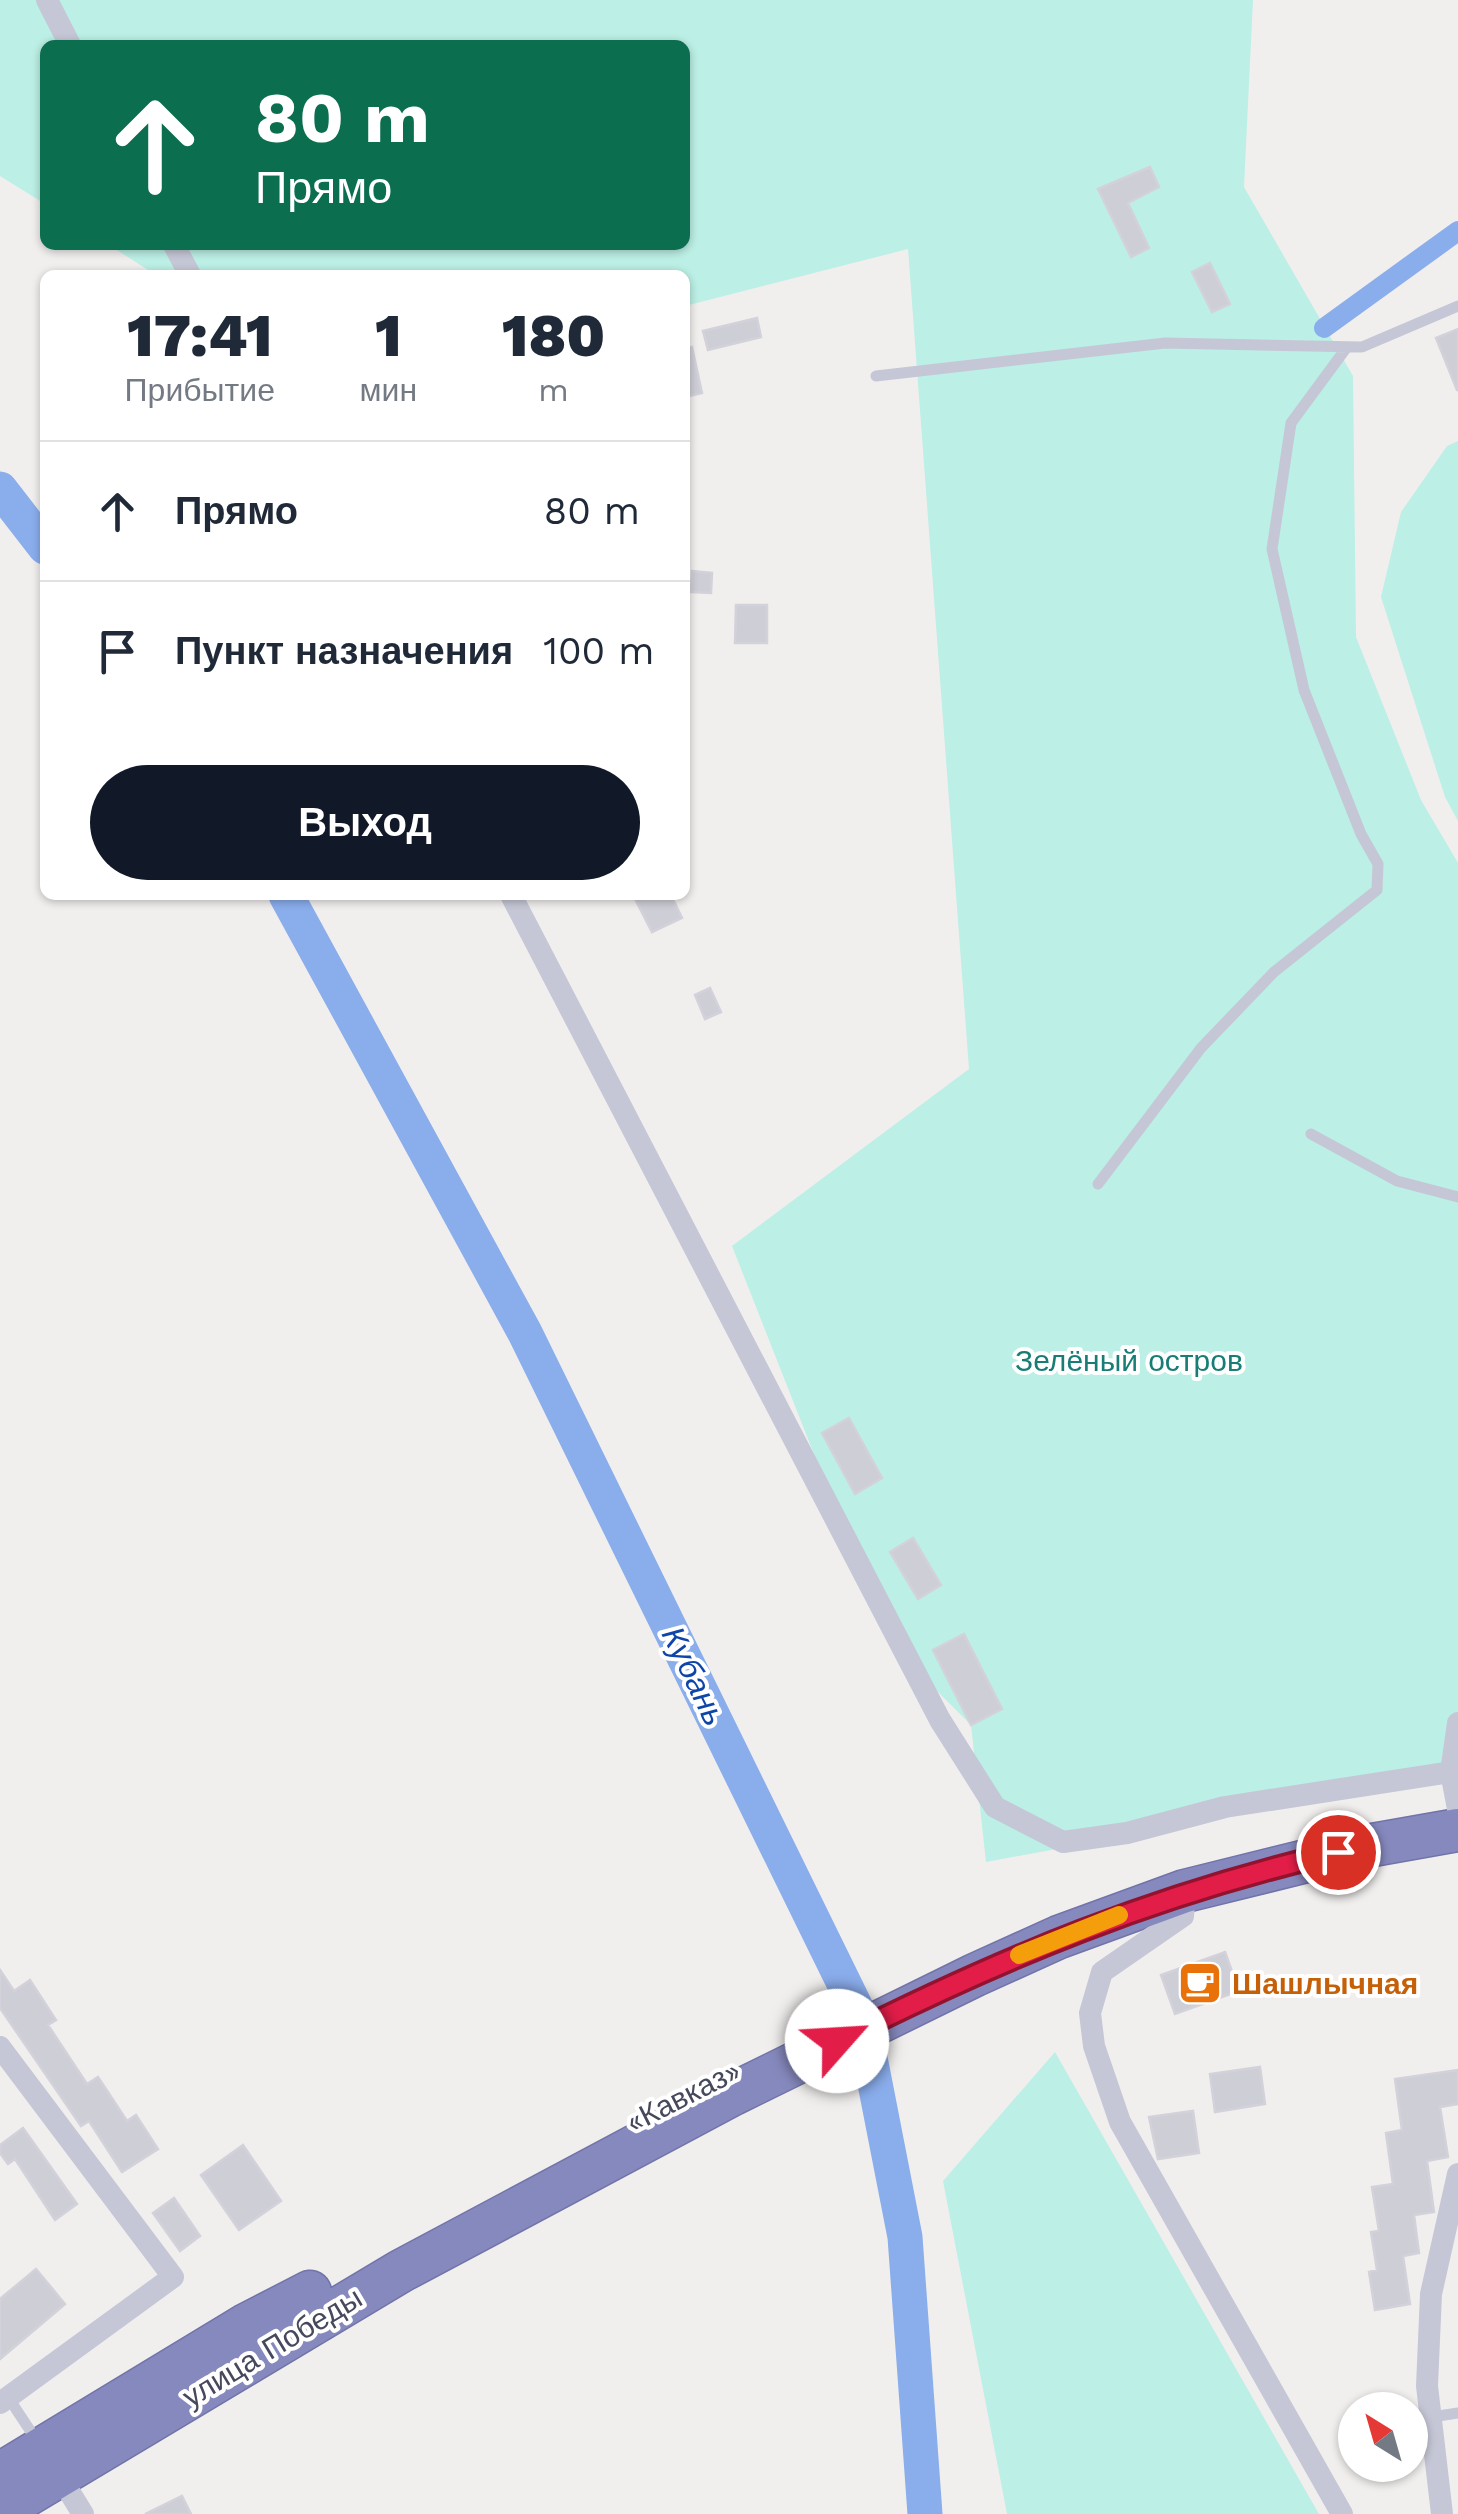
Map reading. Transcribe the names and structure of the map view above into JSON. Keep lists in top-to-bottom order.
{
  "streets": {
    "highway": ["«Кавказ»", "улица Победы"]
  },
  "crossings": [
    ["«Кавказ»", "улица Победы"]
  ],
  "water": ["Кубань"],
  "parks": ["Зелёный остров"],
  "places": {
    "cafe": ["Шашлычная"]
  },
  "north": "top left",
  "page": {
    "turn": ["80 m", "Прямо"],
    "eta": [
      "17:41",
      "Прибытие",
      "1",
      "мин",
      "180",
      "m"
    ],
    "list": [
      {
        "name": "Прямо",
        "value": "80 m"
      },
      {
        "name": "Пункт назначения",
        "value": "100 m"
      }
    ],
    "buttons": "Выход"
  }
}
